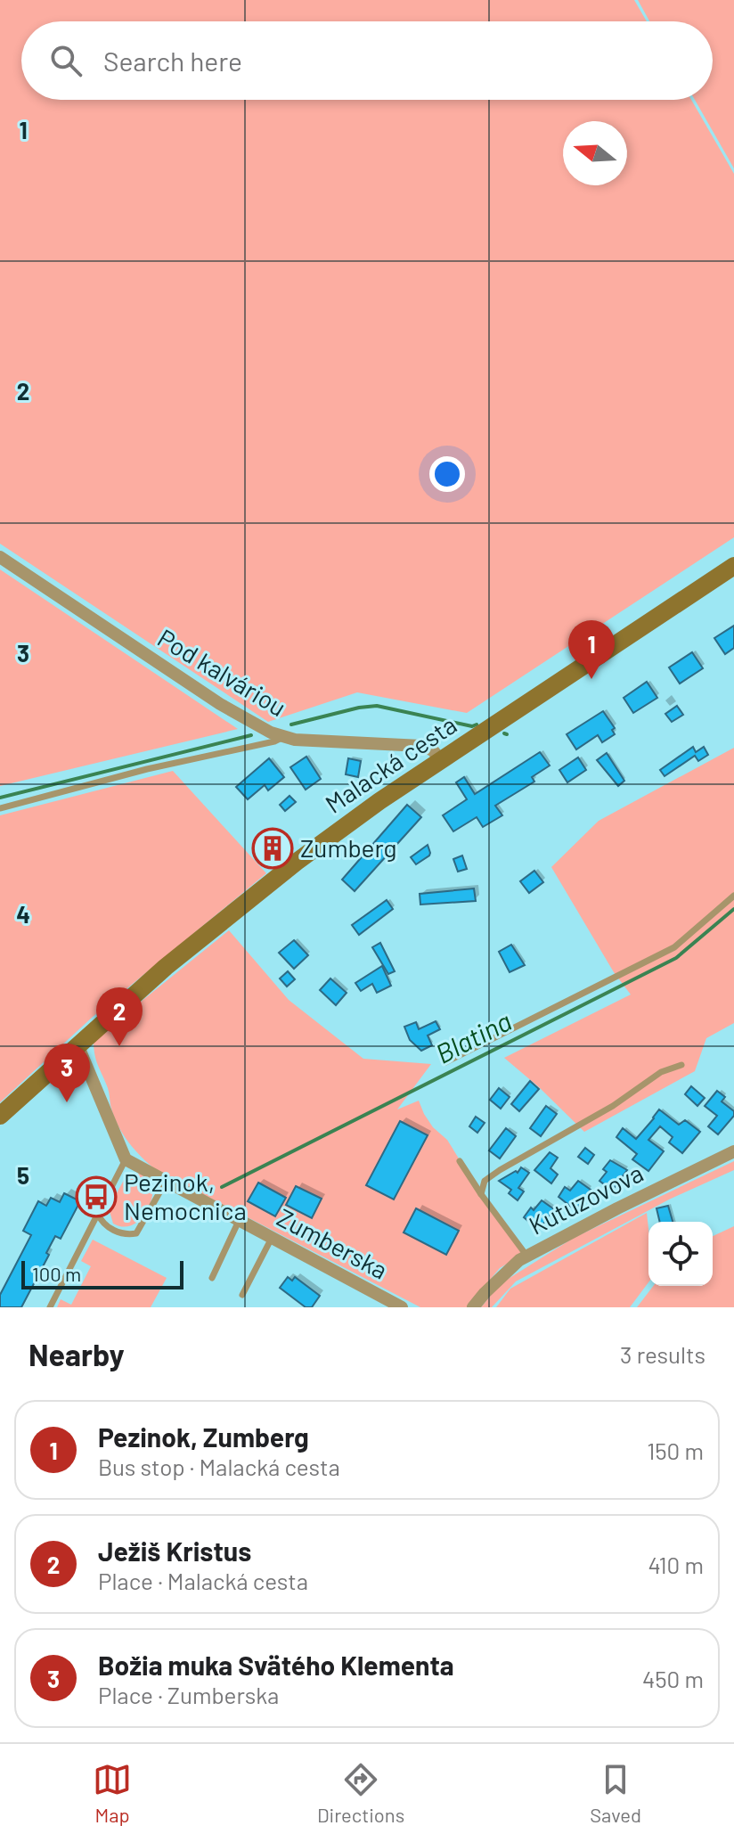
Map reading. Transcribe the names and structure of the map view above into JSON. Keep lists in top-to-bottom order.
{
  "streets": {
    "main road": ["Malacká cesta"],
    "street": ["Pod kalváriou", "Kutuzovova", "Zumberska"]
  },
  "crossings": [
    ["Pod kalváriou", "Malacká cesta"]
  ],
  "water": ["Blatina"],
  "places": {
    "building": ["Zumberg"],
    "bus stop": ["Pezinok, Nemocnica"]
  },
  "scale_bar": "100 m",
  "north": "left",
  "page": {
    "search": "Search here",
    "pins": ["1", "2", "3"],
    "scale": "100 m",
    "heading": ["Nearby", "3 results"],
    "list": [
      {
        "mark": "1",
        "name": "Pezinok, Zumberg",
        "note": "Bus stop · Malacká cesta",
        "value": "150 m"
      },
      {
        "mark": "2",
        "name": "Ježiš Kristus",
        "note": "Place · Malacká cesta",
        "value": "410 m"
      },
      {
        "mark": "3",
        "name": "Božia muka Svätého Klementa",
        "note": "Place · Zumberska",
        "value": "450 m"
      }
    ],
    "nav": ["Map", "Directions", "Saved"]
  },
  "grid": {
    "rows": [
      "1",
      "2",
      "3",
      "4",
      "5"
    ]
  }
}
